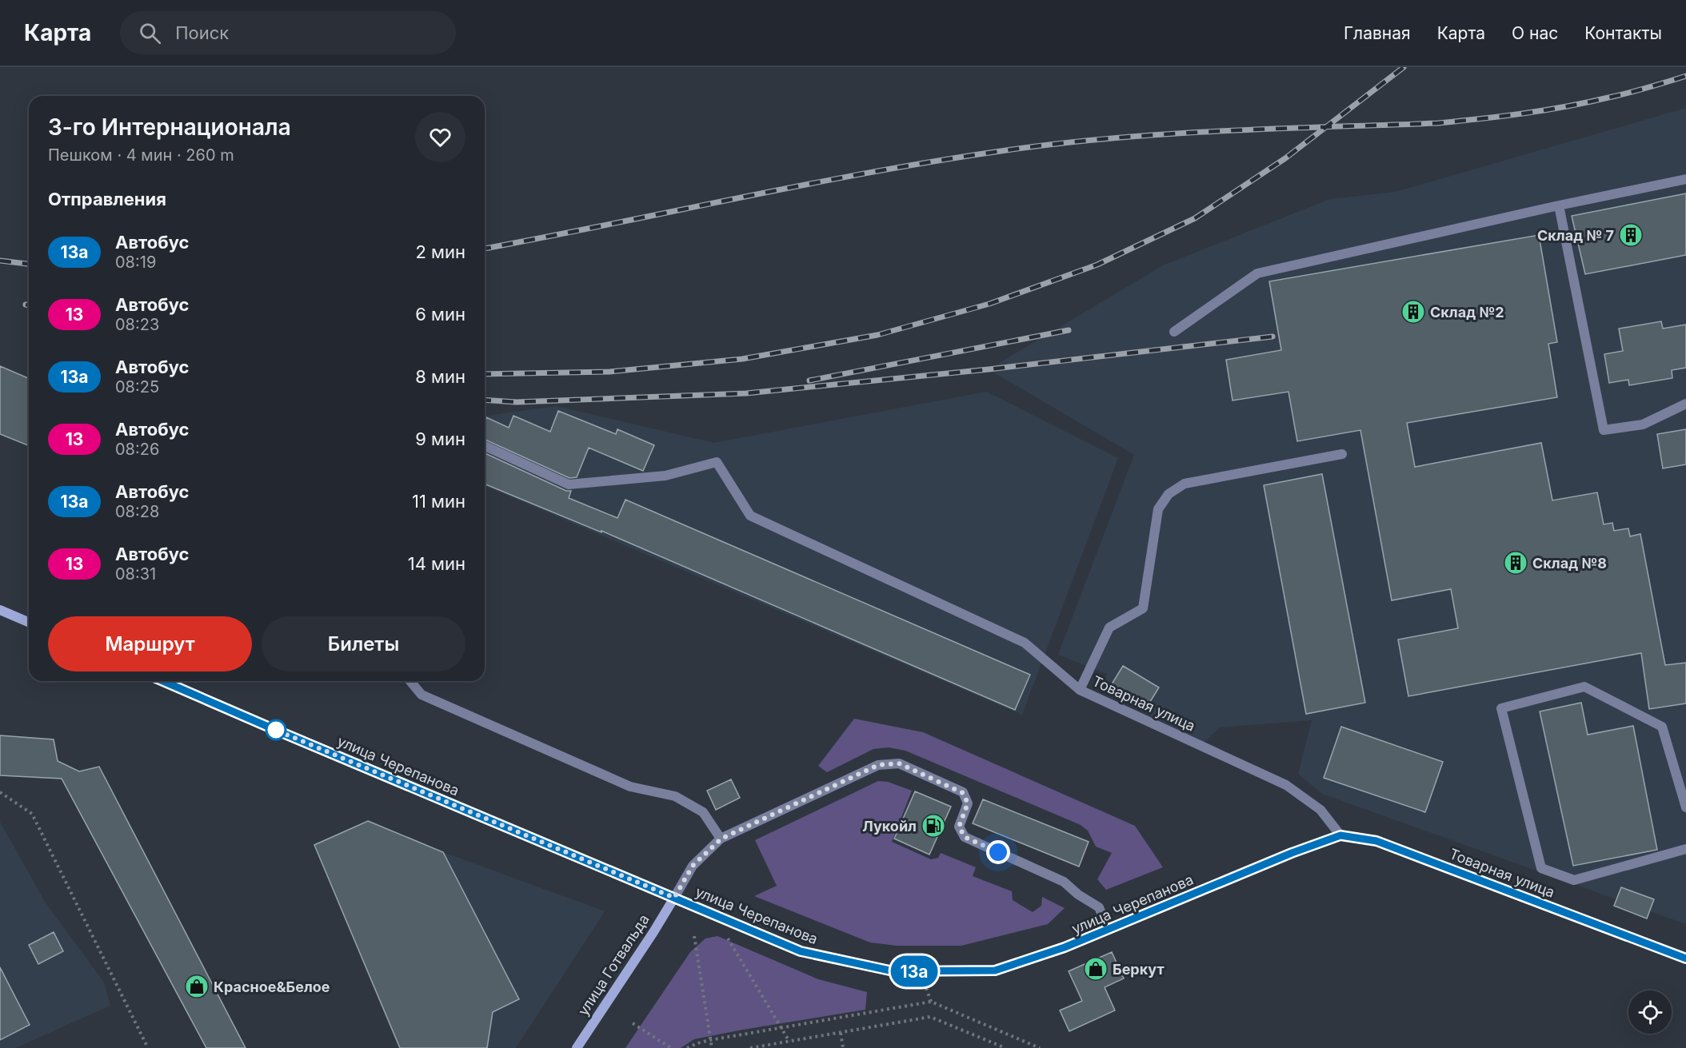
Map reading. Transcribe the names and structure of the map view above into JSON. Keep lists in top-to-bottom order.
{
  "streets": {
    "main road": ["Товарная улица", "улица Черепанова", "улица Готвальда"]
  },
  "crossings": [
    ["Товарная улица", "улица Черепанова"],
    ["улица Черепанова", "улица Готвальда"]
  ],
  "places": {
    "building": ["Склад № 7", "Склад №2", "Склад №8"],
    "fuel station": ["Лукойл"],
    "shop": ["Беркут", "Красное&Белое"]
  },
  "lines": ["bus line 13а"],
  "page": {
    "header": "Карта",
    "search": "Поиск",
    "nav": [
      "Главная",
      "Карта",
      "О нас",
      "Контакты"
    ],
    "on_map": "13а",
    "heading": [
      ["3-го Интернационала", "Пешком · 4 мин · 260 m"],
      "Отправления"
    ],
    "list": [
      {
        "mark": "13а",
        "name": "Автобус",
        "note": "08:19",
        "value": "2 мин"
      },
      {
        "mark": "13",
        "name": "Автобус",
        "note": "08:23",
        "value": "6 мин"
      },
      {
        "mark": "13а",
        "name": "Автобус",
        "note": "08:25",
        "value": "8 мин"
      },
      {
        "mark": "13",
        "name": "Автобус",
        "note": "08:26",
        "value": "9 мин"
      },
      {
        "mark": "13а",
        "name": "Автобус",
        "note": "08:28",
        "value": "11 мин"
      },
      {
        "mark": "13",
        "name": "Автобус",
        "note": "08:31",
        "value": "14 мин"
      }
    ],
    "buttons": ["Маршрут", "Билеты"]
  }
}
